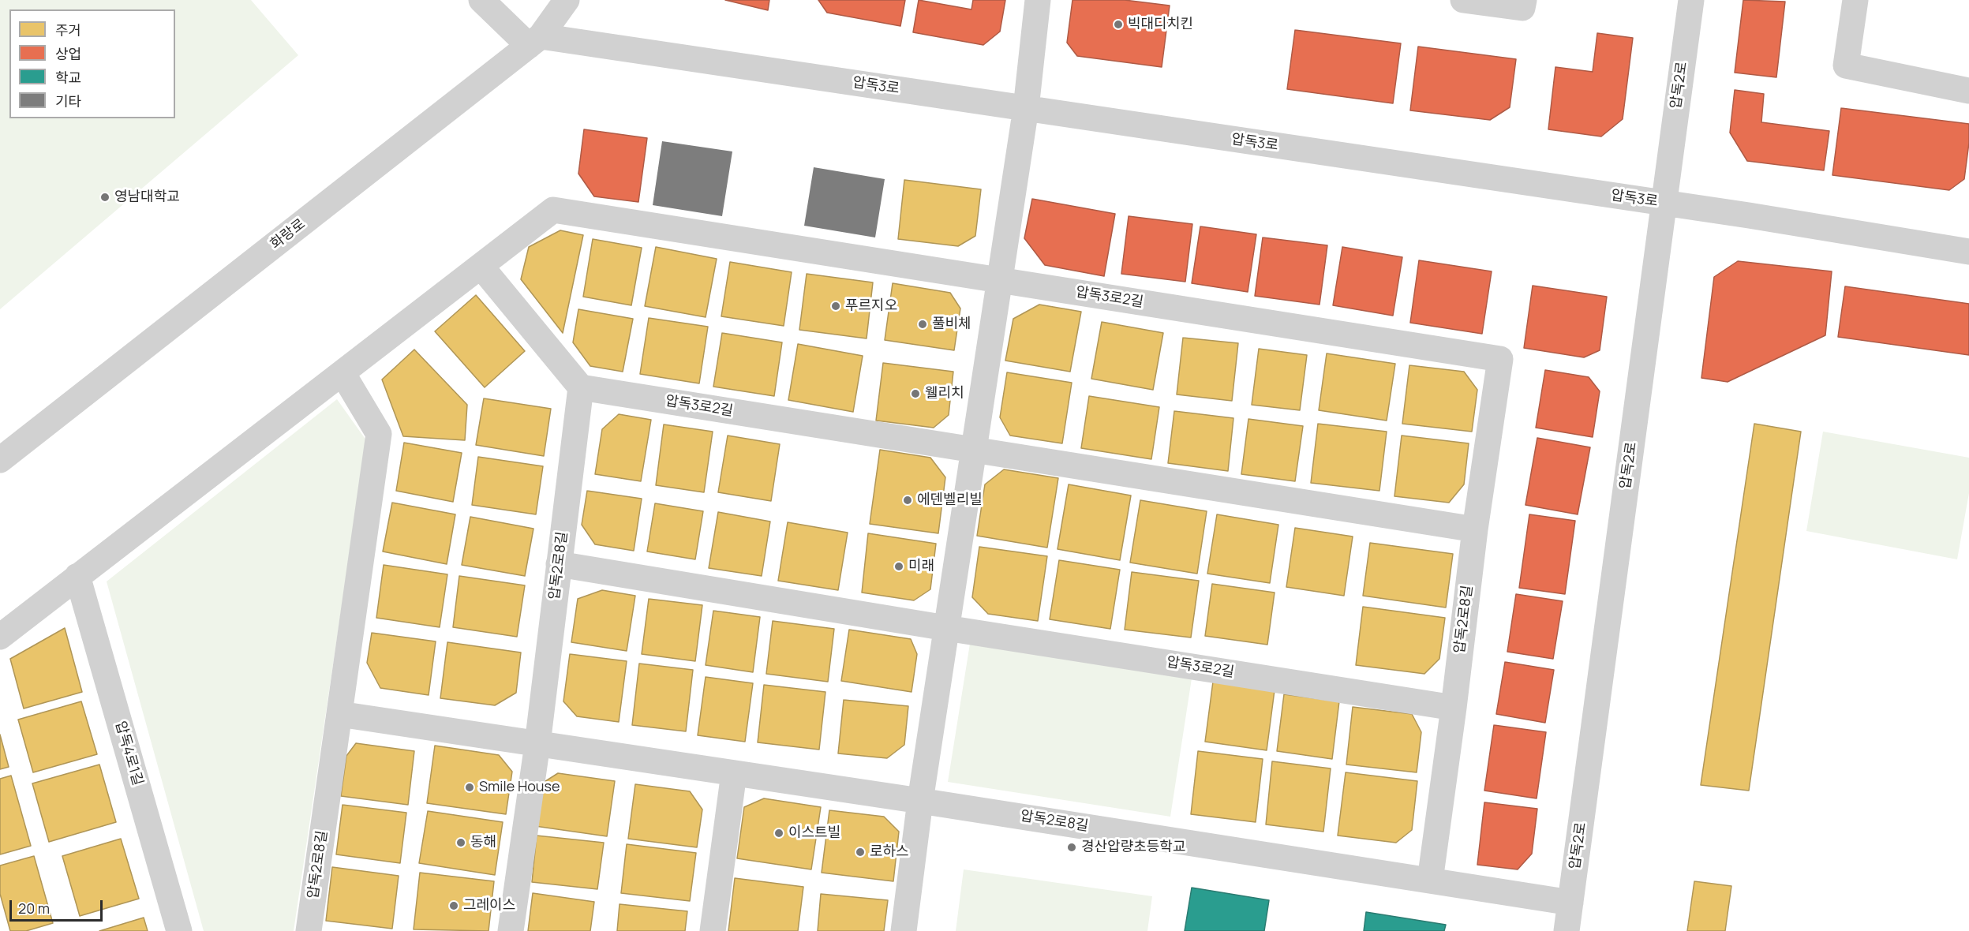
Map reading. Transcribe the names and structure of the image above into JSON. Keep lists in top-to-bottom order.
{
  "streets": {
    "street": [
      "압독2로",
      "압독3로",
      "화랑로",
      "압독3로2길",
      "압독2로8길",
      "압독4로1길"
    ]
  },
  "crossings": [
    ["압독2로", "압독3로"],
    ["압독2로", "압독2로8길"],
    ["압독3로", "화랑로"],
    ["압독3로2길", "압독2로8길"]
  ],
  "places": [
    "빅대디치킨",
    "영남대학교",
    "푸르지오",
    "풀비체",
    "웰리치",
    "에덴벨리빌",
    "미래",
    "Smile House",
    "이스트빌",
    "동해",
    "경산압량초등학교",
    "로하스",
    "그레이스"
  ],
  "legend": [
    "주거",
    "상업",
    "학교",
    "기타"
  ],
  "scale_bar": "20 m"
}
